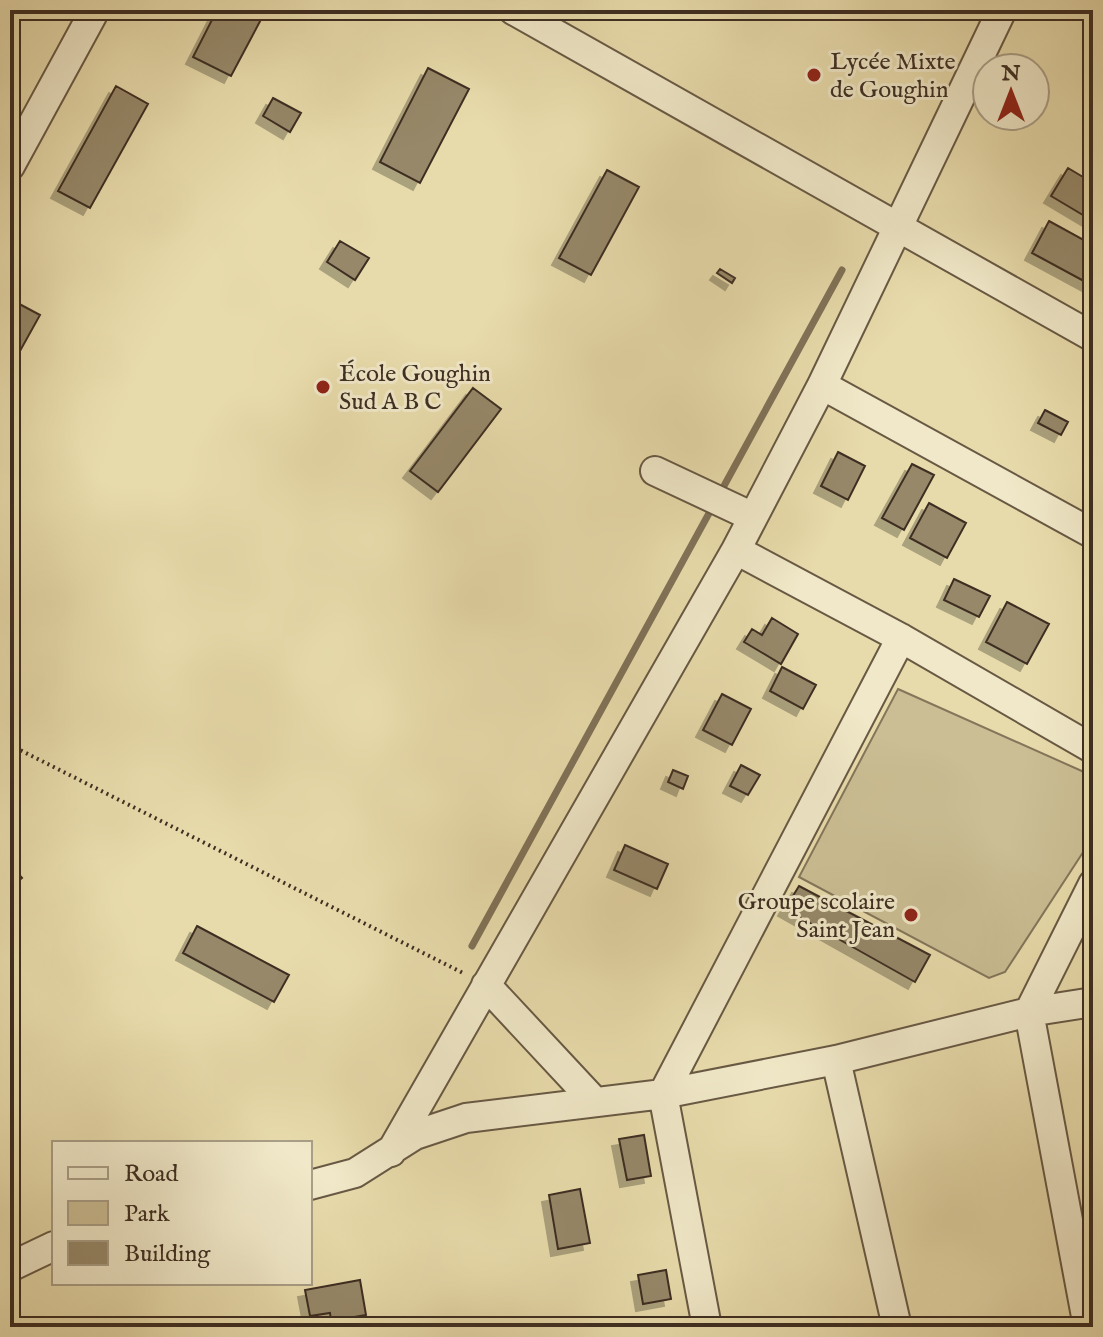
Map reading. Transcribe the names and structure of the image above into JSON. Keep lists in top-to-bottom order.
{
  "places": ["Lycée Mixte de Goughin", "École Goughin Sud A B C", "Groupe scolaire Saint Jean"],
  "legend": ["Road", "Park", "Building"],
  "north": "top"
}
